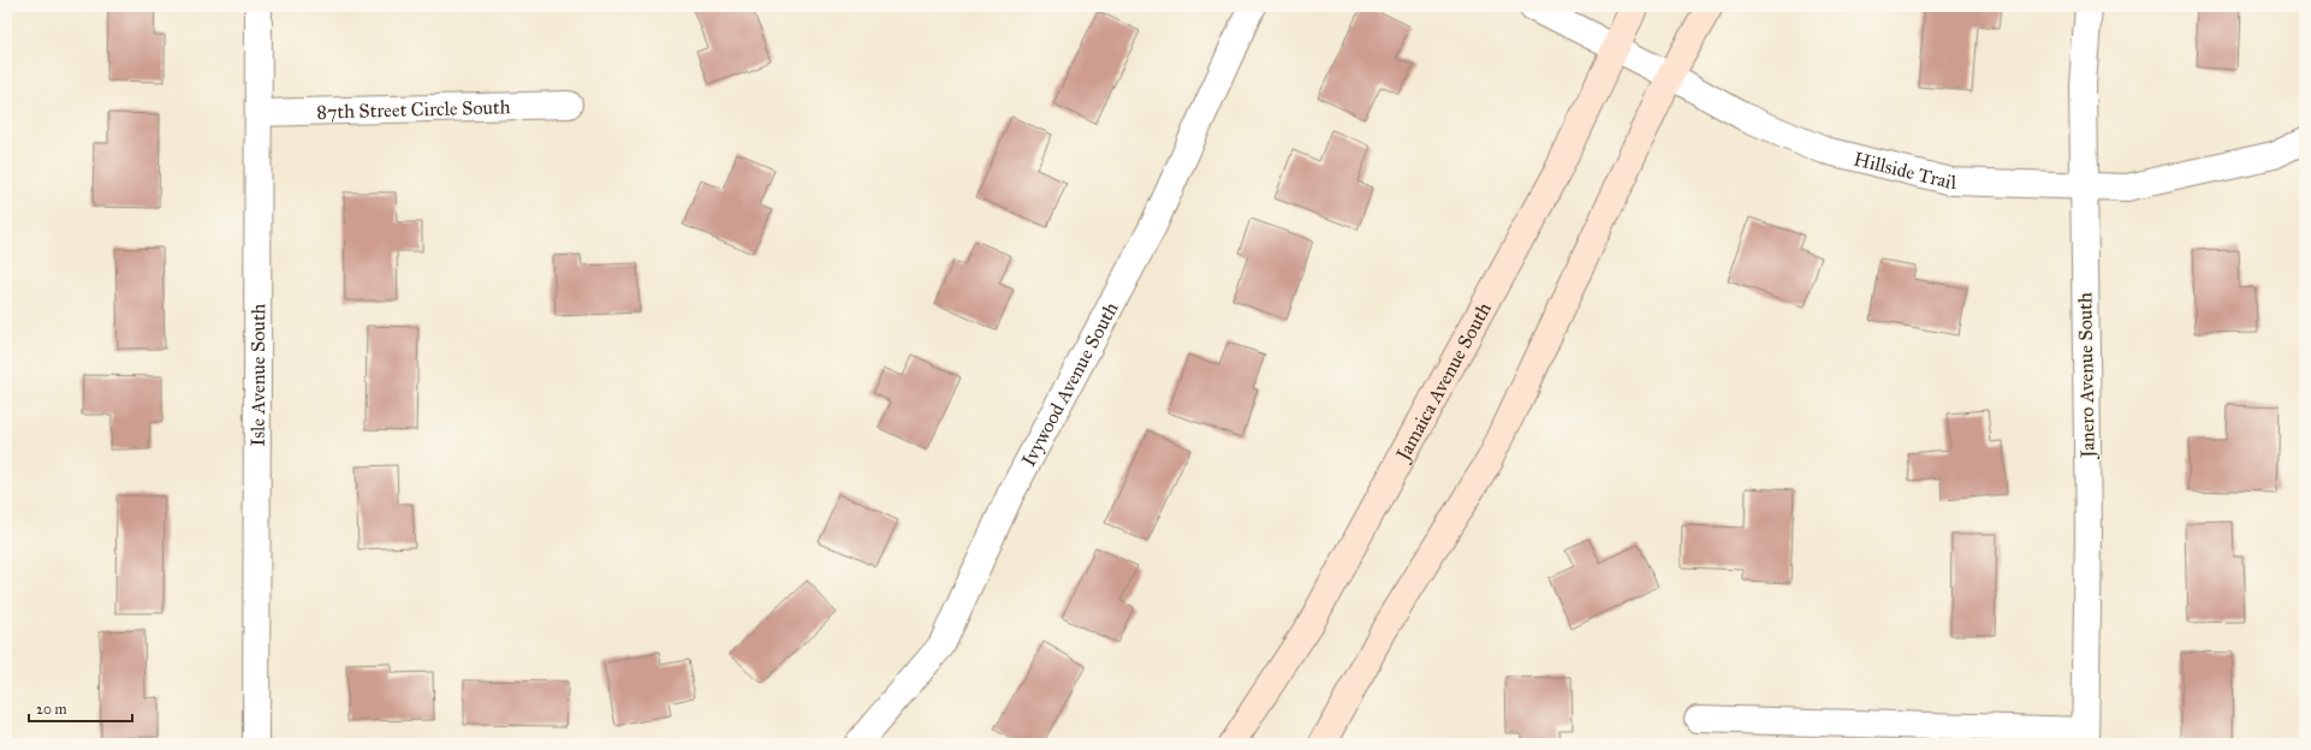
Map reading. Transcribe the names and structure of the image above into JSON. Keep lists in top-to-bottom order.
{
  "streets": {
    "main road": ["Jamaica Avenue South"],
    "street": [
      "87th Street Circle South",
      "Hillside Trail",
      "Isle Avenue South",
      "Janero Avenue South",
      "Ivywood Avenue South"
    ]
  },
  "crossings": [
    ["87th Street Circle South", "Isle Avenue South"],
    ["Hillside Trail", "Janero Avenue South"],
    ["Hillside Trail", "Jamaica Avenue South"]
  ],
  "scale_bar": "20 m"
}
